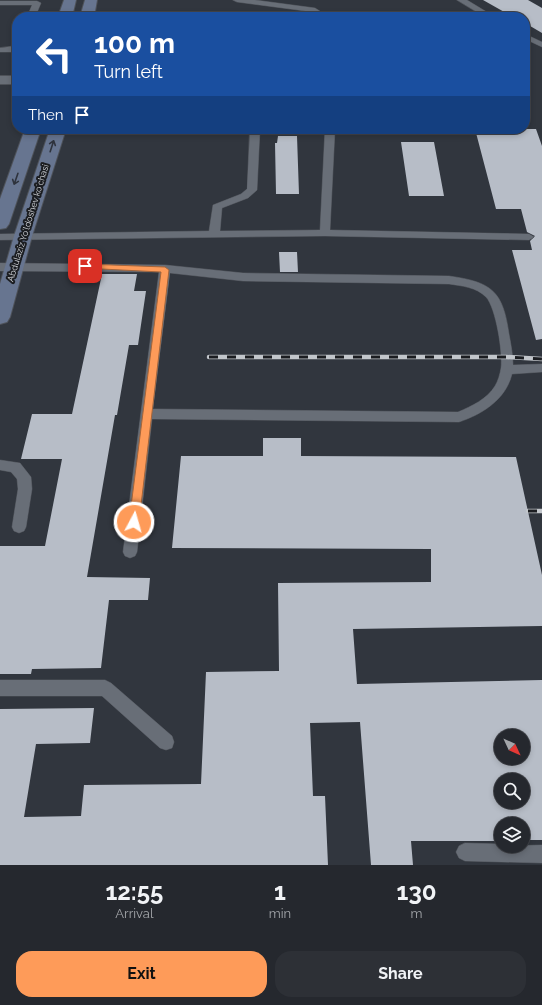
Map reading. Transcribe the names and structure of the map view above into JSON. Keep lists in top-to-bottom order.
{
  "streets": {
    "main road": ["Abdulaziz Yoʻldoshev koʻchasi"]
  },
  "north": "bottom right",
  "page": {
    "turn": ["100 m", "Turn left"],
    "then": "Then",
    "eta": [
      "12:55",
      "Arrival",
      "1",
      "min",
      "130",
      "m"
    ],
    "buttons": ["Exit", "Share"]
  }
}
